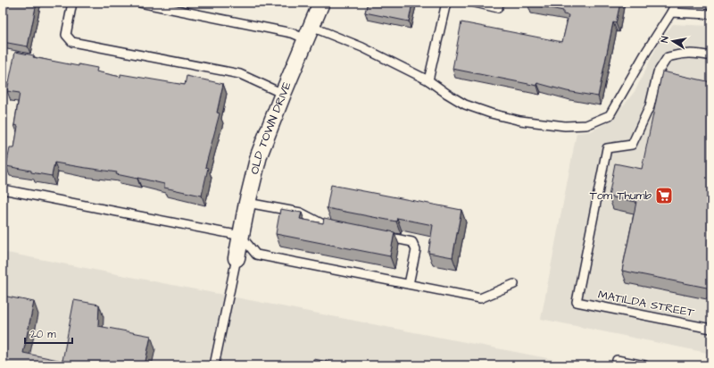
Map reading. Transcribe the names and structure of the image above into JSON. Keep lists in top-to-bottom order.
{
  "streets": {
    "street": ["OLD TOWN DRIVE"],
    "lane": ["MATILDA STREET"]
  },
  "places": {
    "supermarket": ["Tom Thumb"]
  },
  "scale_bar": "20 m",
  "north": "left"
}
